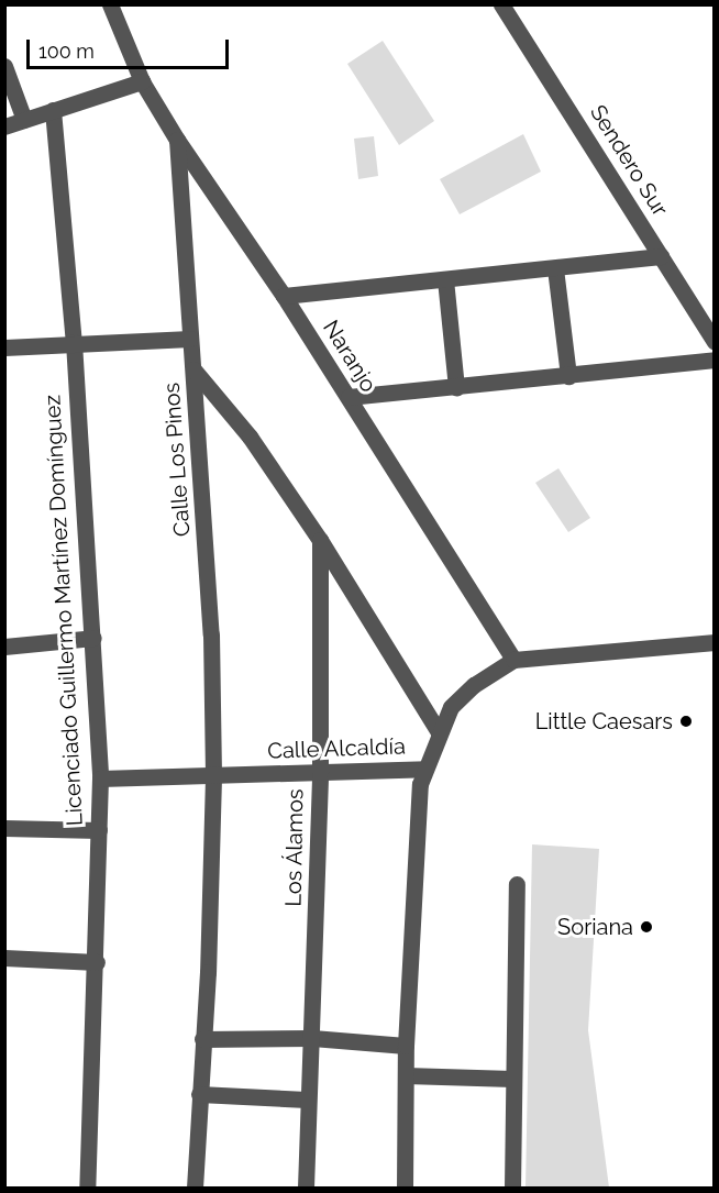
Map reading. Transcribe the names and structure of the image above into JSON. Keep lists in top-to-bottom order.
{
  "streets": {
    "street": [
      "Sendero Sur",
      "Naranjo",
      "Calle Los Pinos",
      "Licenciado Guillermo Martínez Domínguez",
      "Calle Alcaldía",
      "Los Álamos"
    ]
  },
  "crossings": [
    ["Naranjo", "Calle Los Pinos"],
    ["Naranjo", "Calle Alcaldía"],
    ["Calle Los Pinos", "Calle Alcaldía"],
    ["Licenciado Guillermo Martínez Domínguez", "Calle Alcaldía"],
    ["Calle Alcaldía", "Los Álamos"]
  ],
  "places": ["Little Caesars", "Soriana"],
  "scale_bar": "100 m"
}
